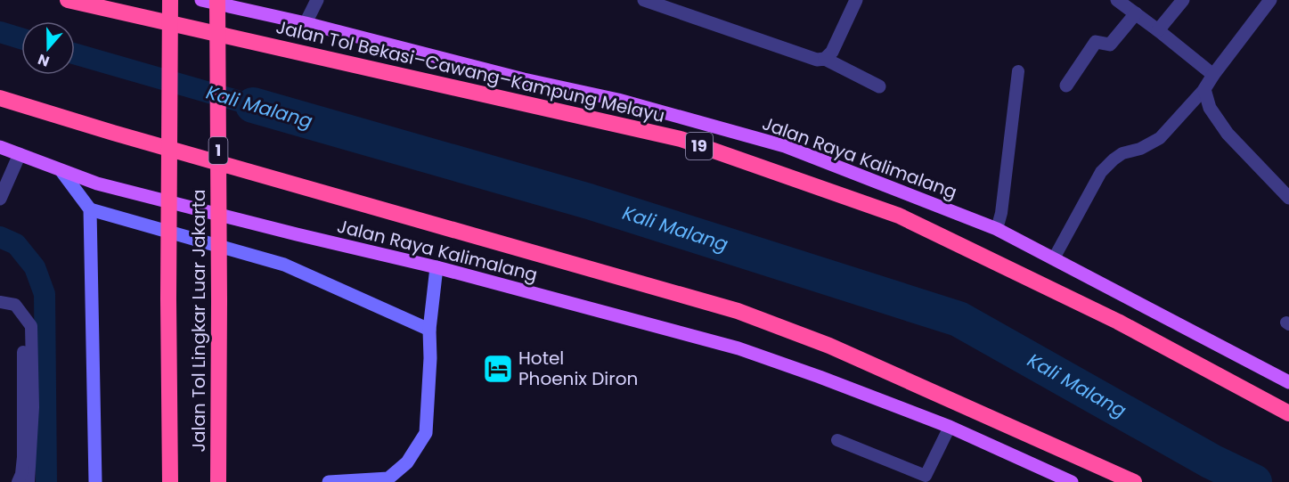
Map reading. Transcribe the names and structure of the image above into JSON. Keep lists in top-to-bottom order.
{
  "streets": {
    "highway": [
      "Jalan Tol Bekasi–Cawang–Kampung Melayu",
      "19",
      "1",
      "Jalan Tol Lingkar Luar Jakarta"
    ],
    "main road": ["Jalan Raya Kalimalang"]
  },
  "water": ["Kali Malang"],
  "places": {
    "hotel": ["Hotel Phoenix Diron"]
  },
  "north": "bottom"
}
